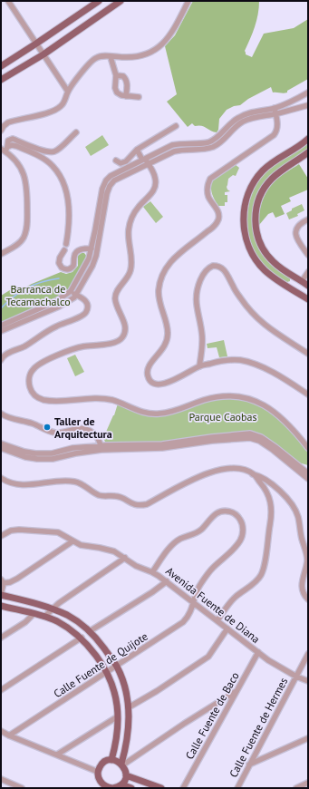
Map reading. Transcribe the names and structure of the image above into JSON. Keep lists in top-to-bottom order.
{
  "streets": {
    "street": [
      "Avenida Fuente de Diana",
      "Calle Fuente de Quijote",
      "Calle Fuente de Baco",
      "Calle Fuente de Hermes"
    ]
  },
  "crossings": [
    ["Avenida Fuente de Diana", "Calle Fuente de Quijote"],
    ["Avenida Fuente de Diana", "Calle Fuente de Baco"],
    ["Avenida Fuente de Diana", "Calle Fuente de Hermes"]
  ],
  "parks": ["Barranca de Tecamachalco", "Parque Caobas"],
  "places": ["Taller de Arquitectura"]
}
